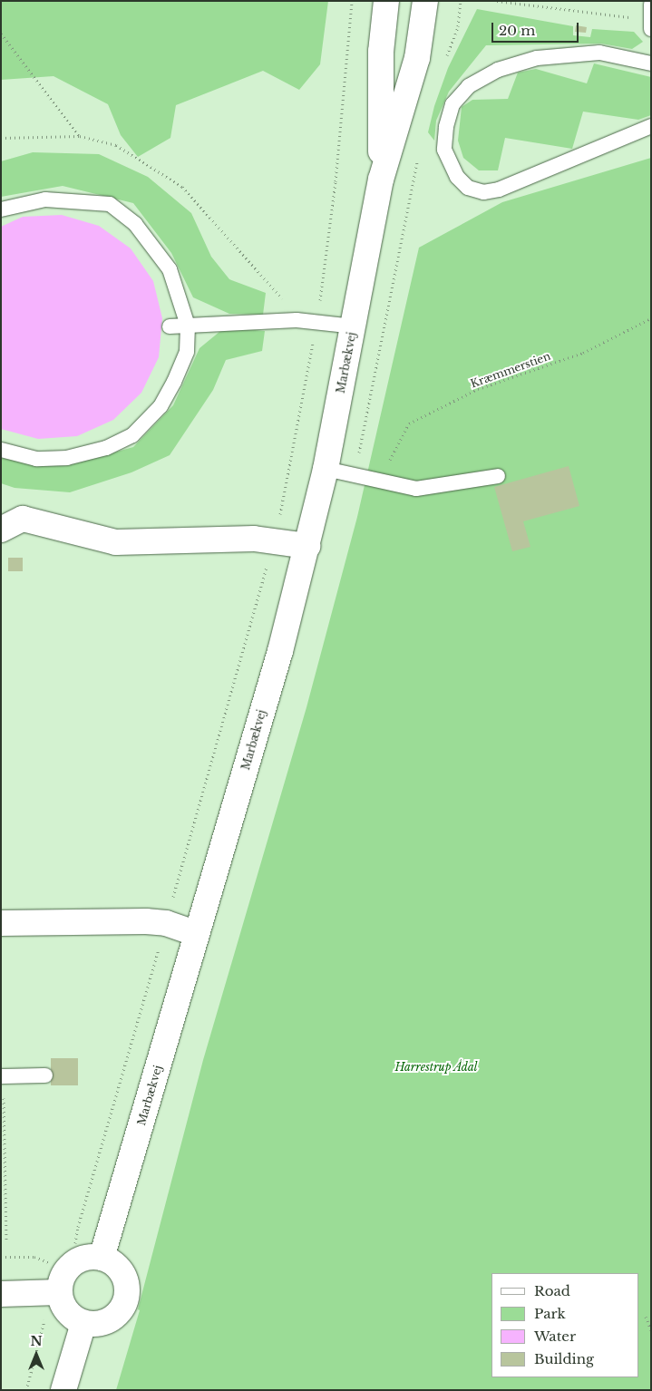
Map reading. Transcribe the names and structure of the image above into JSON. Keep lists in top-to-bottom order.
{
  "streets": {
    "street": ["Marbækvej"],
    "path": ["Kræmmerstien"]
  },
  "parks": ["Harrestrup Ådal"],
  "legend": [
    "Road",
    "Park",
    "Water",
    "Building"
  ],
  "scale_bar": "20 m",
  "north": "top"
}
